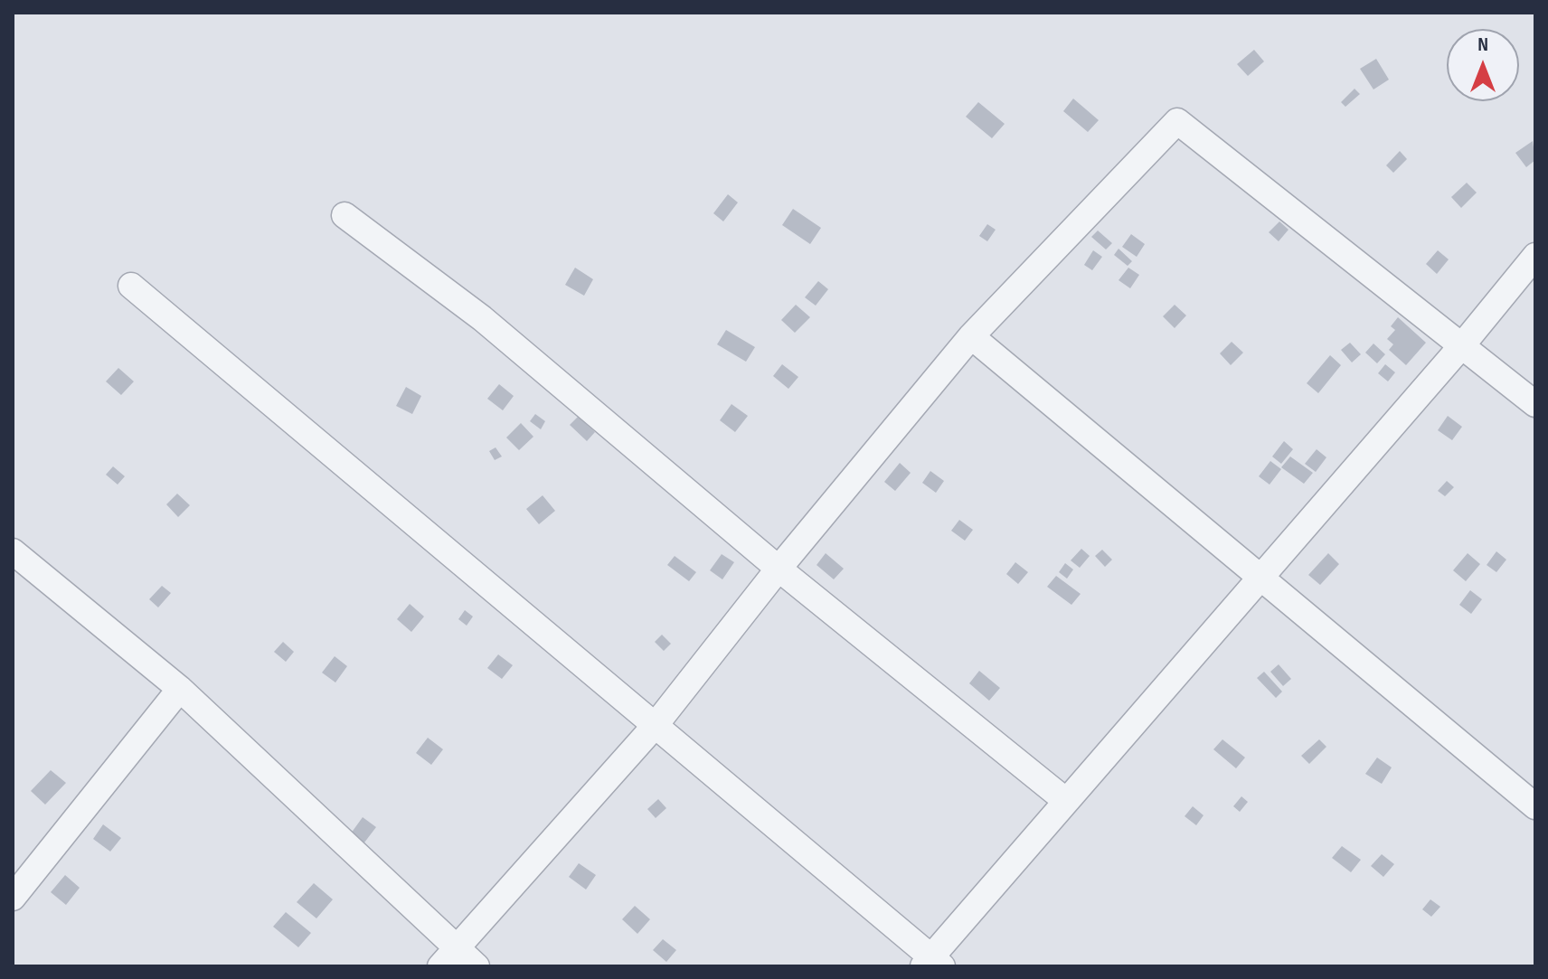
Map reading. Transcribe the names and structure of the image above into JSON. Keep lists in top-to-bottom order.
{
  "north": "top"
}
